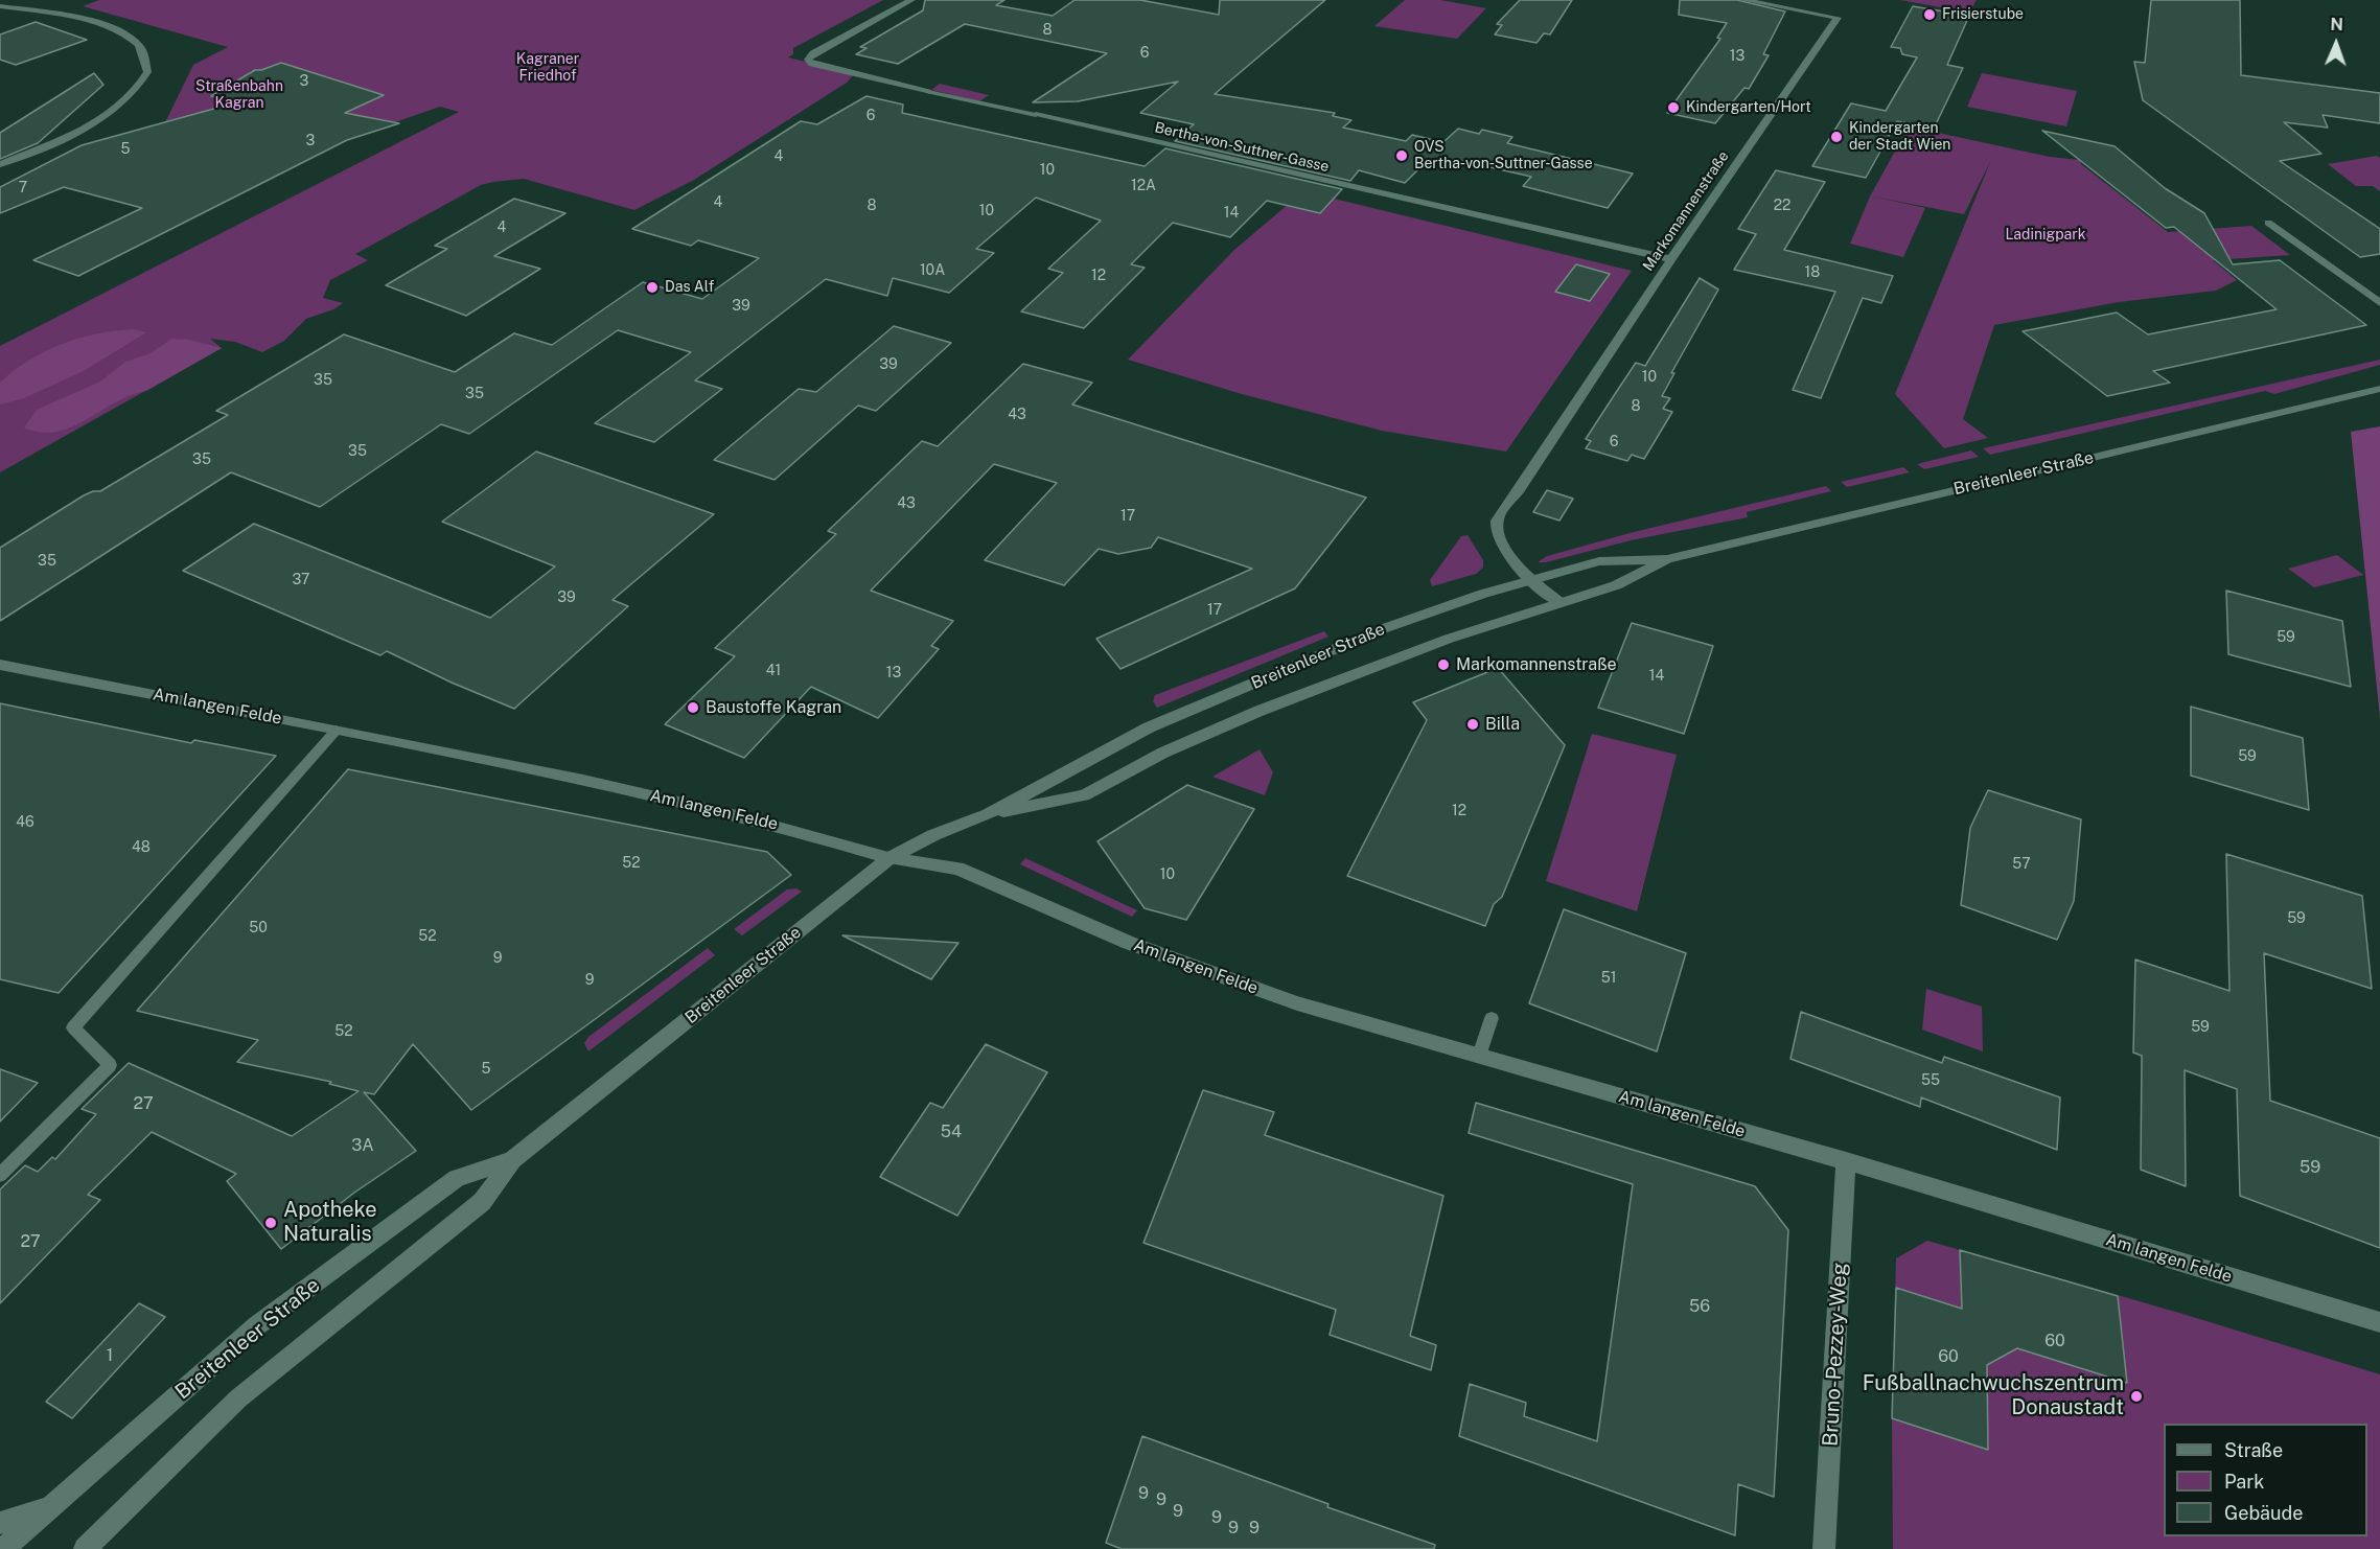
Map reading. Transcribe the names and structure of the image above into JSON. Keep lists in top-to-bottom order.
{
  "streets": {
    "street": [
      "Bertha-von-Suttner-Gasse",
      "Markomannenstraße",
      "Breitenleer Straße",
      "Am langen Felde",
      "Bruno-Pezzey-Weg"
    ]
  },
  "crossings": [
    ["Bertha-von-Suttner-Gasse", "Markomannenstraße"],
    ["Markomannenstraße", "Breitenleer Straße"],
    ["Breitenleer Straße", "Am langen Felde"],
    ["Am langen Felde", "Bruno-Pezzey-Weg"]
  ],
  "parks": ["Kagraner Friedhof", "Straßenbahn Kagran", "Ladinigpark"],
  "places": [
    "Frisierstube",
    "Kindergarten/Hort",
    "Kindergarten der Stadt Wien",
    "OVS Bertha-von-Suttner-Gasse",
    "Das Alf",
    "Markomannenstraße",
    "Baustoffe Kagran",
    "Billa",
    "Apotheke Naturalis",
    "Fußballnachwuchszentrum Donaustadt"
  ],
  "house_numbers": [
    "8",
    "6",
    "13",
    "3",
    "6",
    "3",
    "5",
    "4",
    "10",
    "12A",
    "7",
    "4",
    "8",
    "22",
    "10",
    "14",
    "4",
    "10A",
    "18",
    "12",
    "39",
    "39",
    "10",
    "35",
    "35",
    "8",
    "43",
    "6",
    "35",
    "35",
    "43",
    "17",
    "35",
    "37",
    "39",
    "17",
    "59",
    "41",
    "13",
    "14",
    "59",
    "12",
    "46",
    "48",
    "52",
    "57",
    "10",
    "59",
    "50",
    "52",
    "9",
    "51",
    "9",
    "59",
    "52",
    "5",
    "55",
    "27",
    "54",
    "3A",
    "59",
    "27",
    "56",
    "60",
    "1",
    "60",
    "9",
    "9",
    "9",
    "9",
    "9",
    "9"
  ],
  "legend": ["Straße", "Park", "Gebäude"],
  "north": "top"
}
